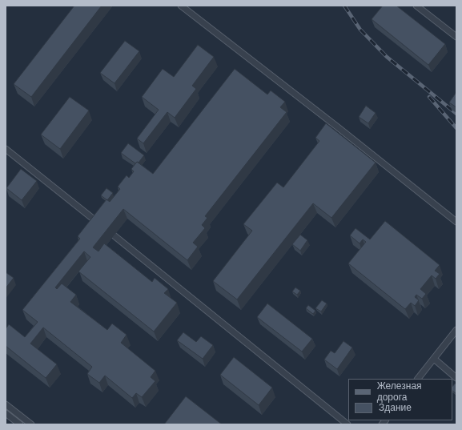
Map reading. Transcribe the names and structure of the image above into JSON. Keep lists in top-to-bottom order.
{
  "legend": ["Железная дорога", "Здание"]
}
